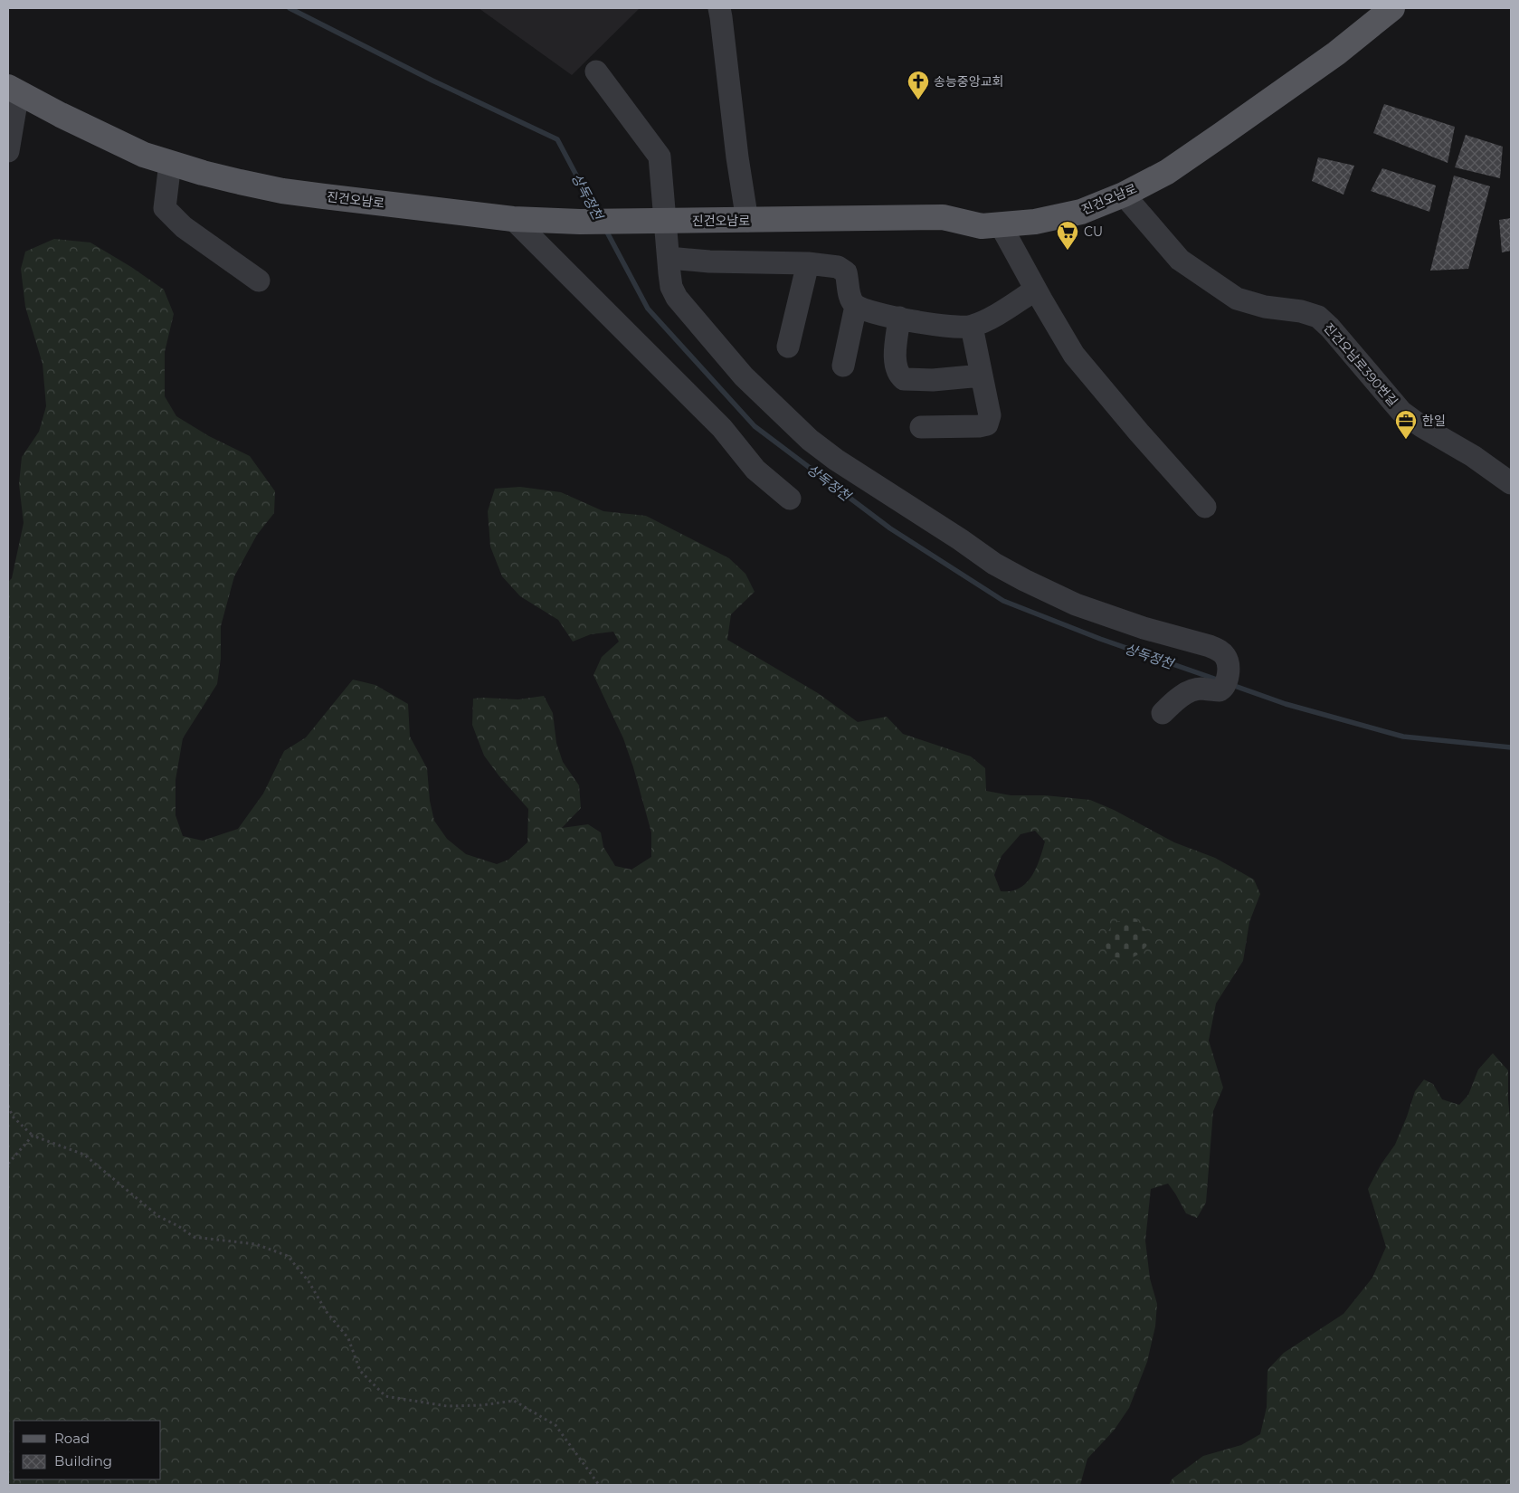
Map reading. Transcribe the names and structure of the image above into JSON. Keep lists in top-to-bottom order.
{
  "streets": {
    "main road": ["진건오남로"],
    "street": ["진건오남로390번길"]
  },
  "crossings": [
    ["진건오남로", "진건오남로390번길"]
  ],
  "water": ["상독정천"],
  "places": {
    "church": ["송능중앙교회"],
    "supermarket": ["CU"],
    "office": ["한일"]
  },
  "legend": ["Road", "Building"]
}
